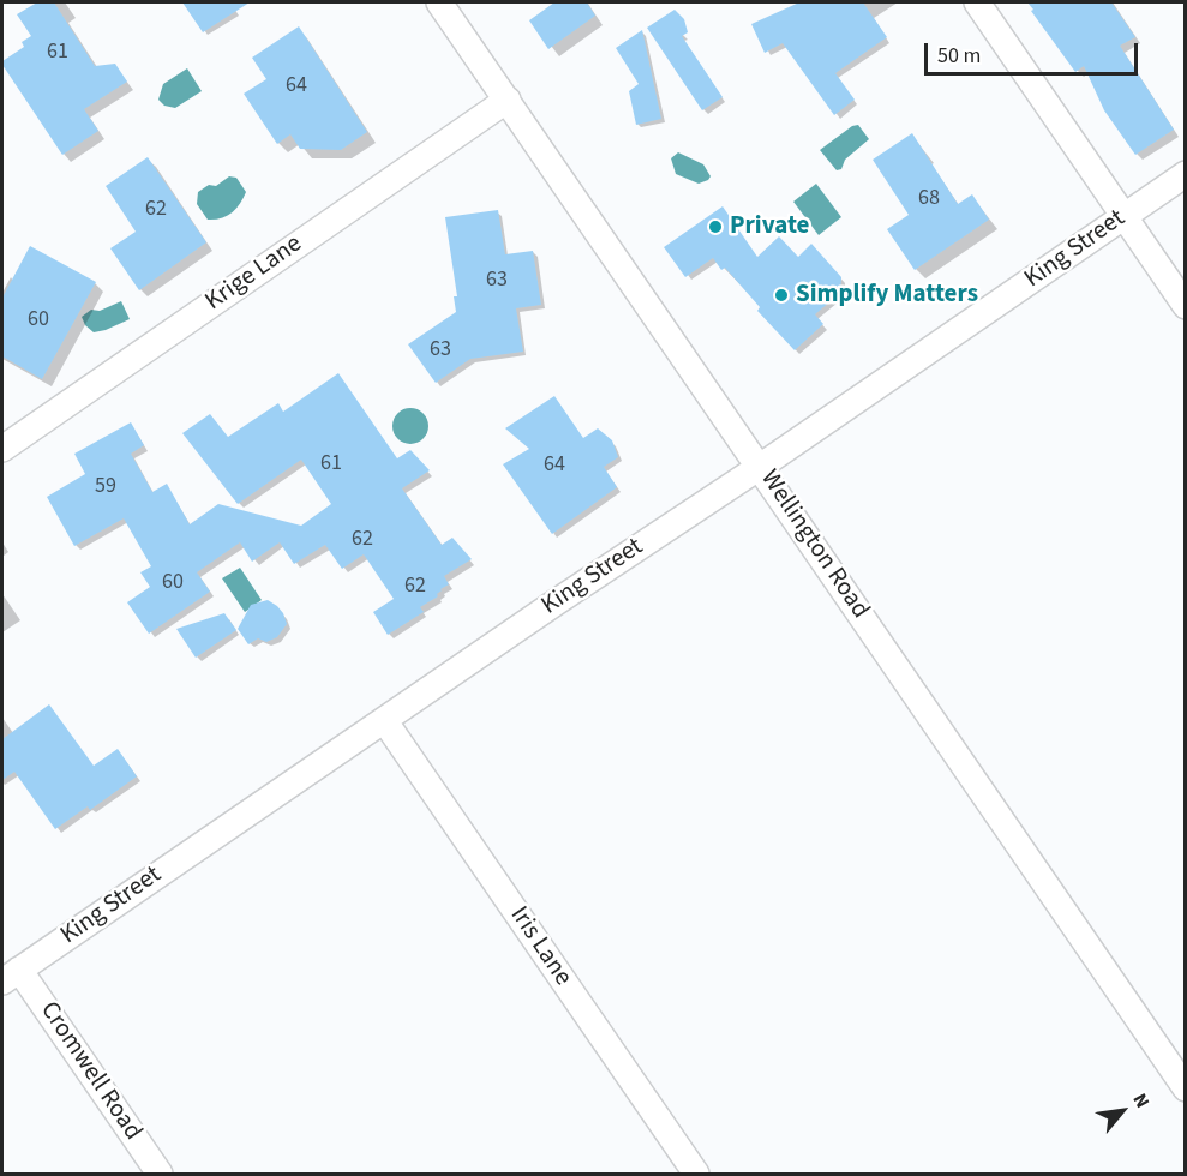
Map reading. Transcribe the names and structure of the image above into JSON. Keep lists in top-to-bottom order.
{
  "streets": {
    "street": [
      "King Street",
      "Krige Lane",
      "Wellington Road",
      "Iris Lane",
      "Cromwell Road"
    ]
  },
  "crossings": [
    ["King Street", "Wellington Road"],
    ["King Street", "Iris Lane"],
    ["King Street", "Cromwell Road"],
    ["Krige Lane", "Wellington Road"]
  ],
  "places": ["Private", "Simplify Matters"],
  "house_numbers": [
    "61",
    "64",
    "68",
    "62",
    "63",
    "60",
    "63",
    "61",
    "64",
    "59",
    "62",
    "60",
    "62"
  ],
  "scale_bar": "50 m",
  "north": "top right"
}
